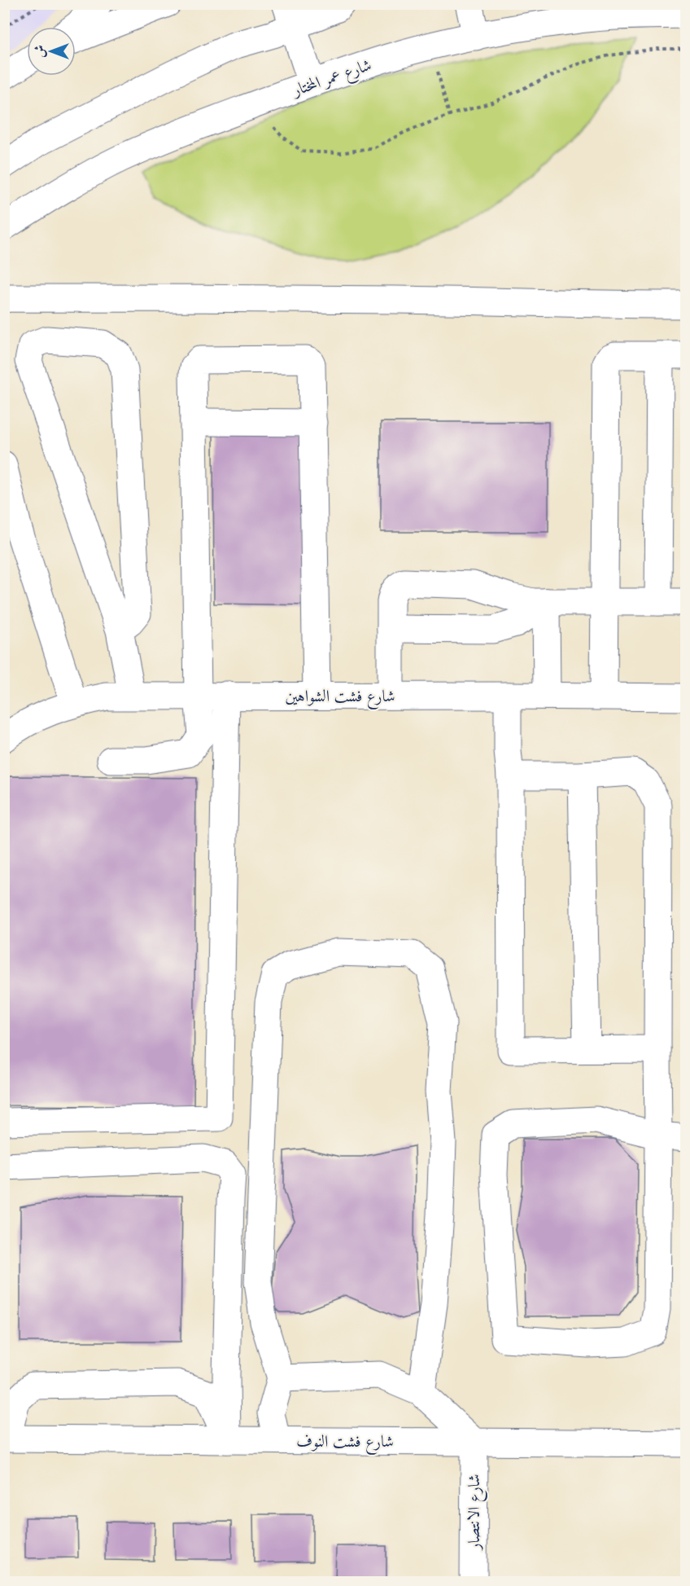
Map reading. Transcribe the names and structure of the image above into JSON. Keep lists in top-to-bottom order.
{
  "streets": {
    "street": [
      "شارع عمر المختار",
      "شارع فشت الشواهين",
      "شارع فشت النوف",
      "شارع الانتصار"
    ]
  },
  "crossings": [
    ["شارع فشت النوف", "شارع الانتصار"]
  ],
  "north": "left"
}
